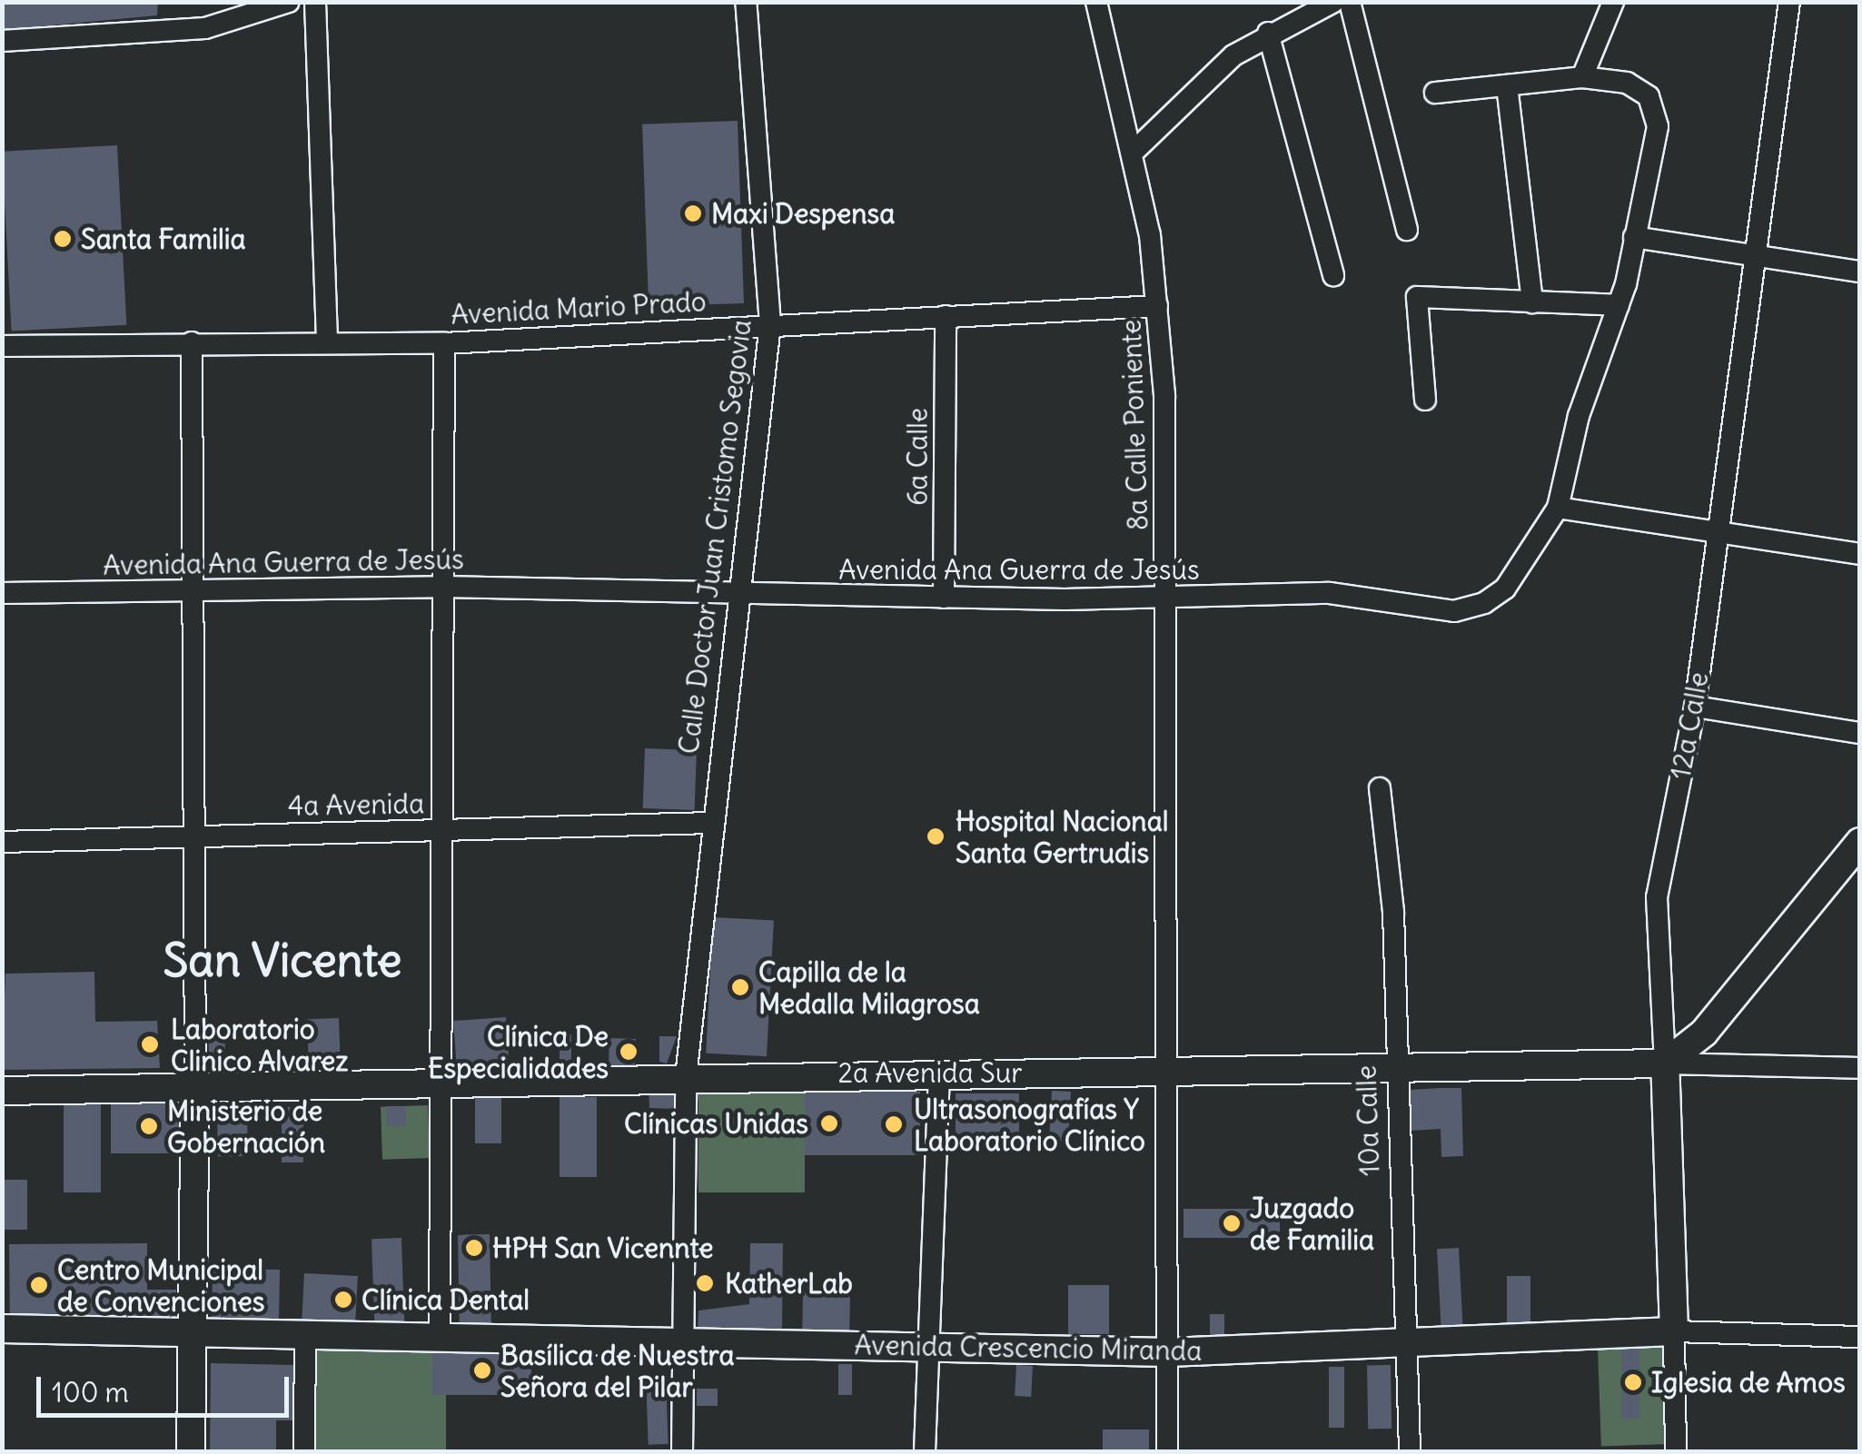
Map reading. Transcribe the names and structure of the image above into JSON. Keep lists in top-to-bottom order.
{
  "streets": {
    "main road": ["12a Calle", "2a Avenida Sur", "Avenida Crescencio Miranda"],
    "street": [
      "Avenida Mario Prado",
      "8a Calle Poniente",
      "6a Calle",
      "Calle Doctor Juan Cristomo Segovia",
      "Avenida Ana Guerra de Jesús",
      "4a Avenida",
      "10a Calle"
    ]
  },
  "crossings": [
    ["Avenida Mario Prado", "8a Calle Poniente"],
    ["Avenida Mario Prado", "6a Calle"],
    ["Avenida Mario Prado", "Calle Doctor Juan Cristomo Segovia"],
    ["8a Calle Poniente", "Avenida Ana Guerra de Jesús"],
    ["8a Calle Poniente", "2a Avenida Sur"],
    ["8a Calle Poniente", "Avenida Crescencio Miranda"],
    ["6a Calle", "Avenida Ana Guerra de Jesús"],
    ["Calle Doctor Juan Cristomo Segovia", "Avenida Ana Guerra de Jesús"],
    ["Calle Doctor Juan Cristomo Segovia", "4a Avenida"],
    ["Calle Doctor Juan Cristomo Segovia", "2a Avenida Sur"],
    ["Calle Doctor Juan Cristomo Segovia", "Avenida Crescencio Miranda"],
    ["12a Calle", "2a Avenida Sur"],
    ["12a Calle", "Avenida Crescencio Miranda"],
    ["2a Avenida Sur", "10a Calle"],
    ["10a Calle", "Avenida Crescencio Miranda"]
  ],
  "districts": ["San Vicente"],
  "places": [
    "Maxi Despensa",
    "Santa Familia",
    "Hospital Nacional Santa Gertrudis",
    "Capilla de la Medalla Milagrosa",
    "Laboratorio Clinico Alvarez",
    "Clínica De Especialidades",
    "Clínicas Unidas",
    "Ultrasonografías Y Laboratorio Clínico",
    "Ministerio de Gobernación",
    "Juzgado de Familia",
    "HPH San Vicennte",
    "KatherLab",
    "Centro Municipal de Convenciones",
    "Clínica Dental",
    "Basílica de Nuestra Señora del Pilar",
    "Iglesia de Amos"
  ],
  "scale_bar": "100 m"
}
